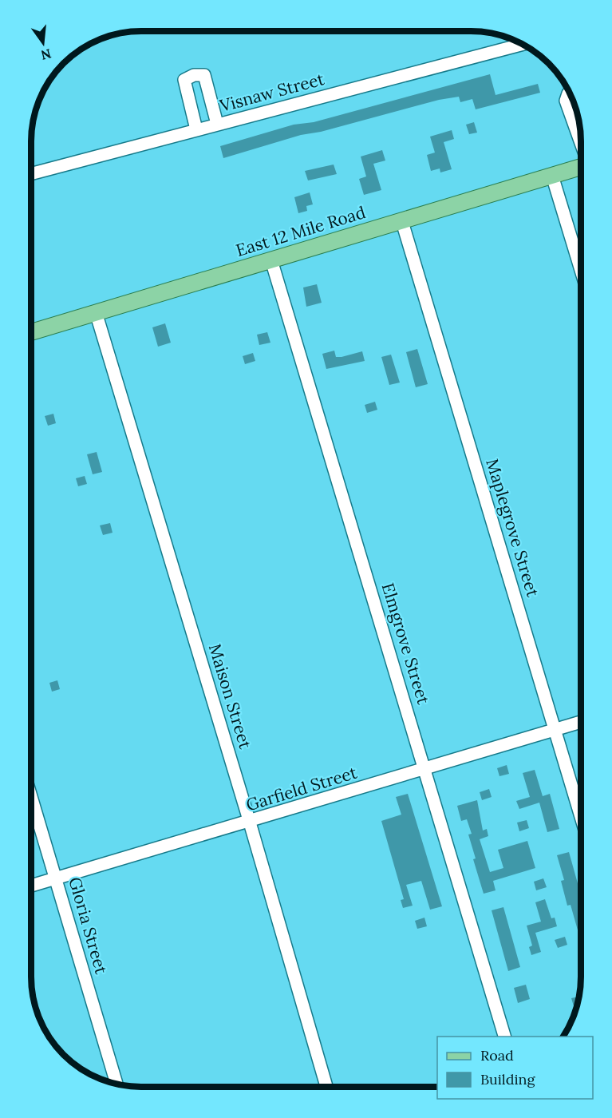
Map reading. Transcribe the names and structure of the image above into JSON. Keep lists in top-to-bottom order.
{
  "streets": {
    "main road": ["East 12 Mile Road"],
    "street": [
      "Visnaw Street",
      "Maplegrove Street",
      "Elmgrove Street",
      "Maison Street",
      "Garfield Street",
      "Gloria Street"
    ]
  },
  "crossings": [
    ["East 12 Mile Road", "Maplegrove Street"],
    ["East 12 Mile Road", "Elmgrove Street"],
    ["East 12 Mile Road", "Maison Street"],
    ["Maplegrove Street", "Garfield Street"],
    ["Elmgrove Street", "Garfield Street"],
    ["Maison Street", "Garfield Street"],
    ["Garfield Street", "Gloria Street"]
  ],
  "legend": ["Road", "Building"],
  "north": "bottom"
}
